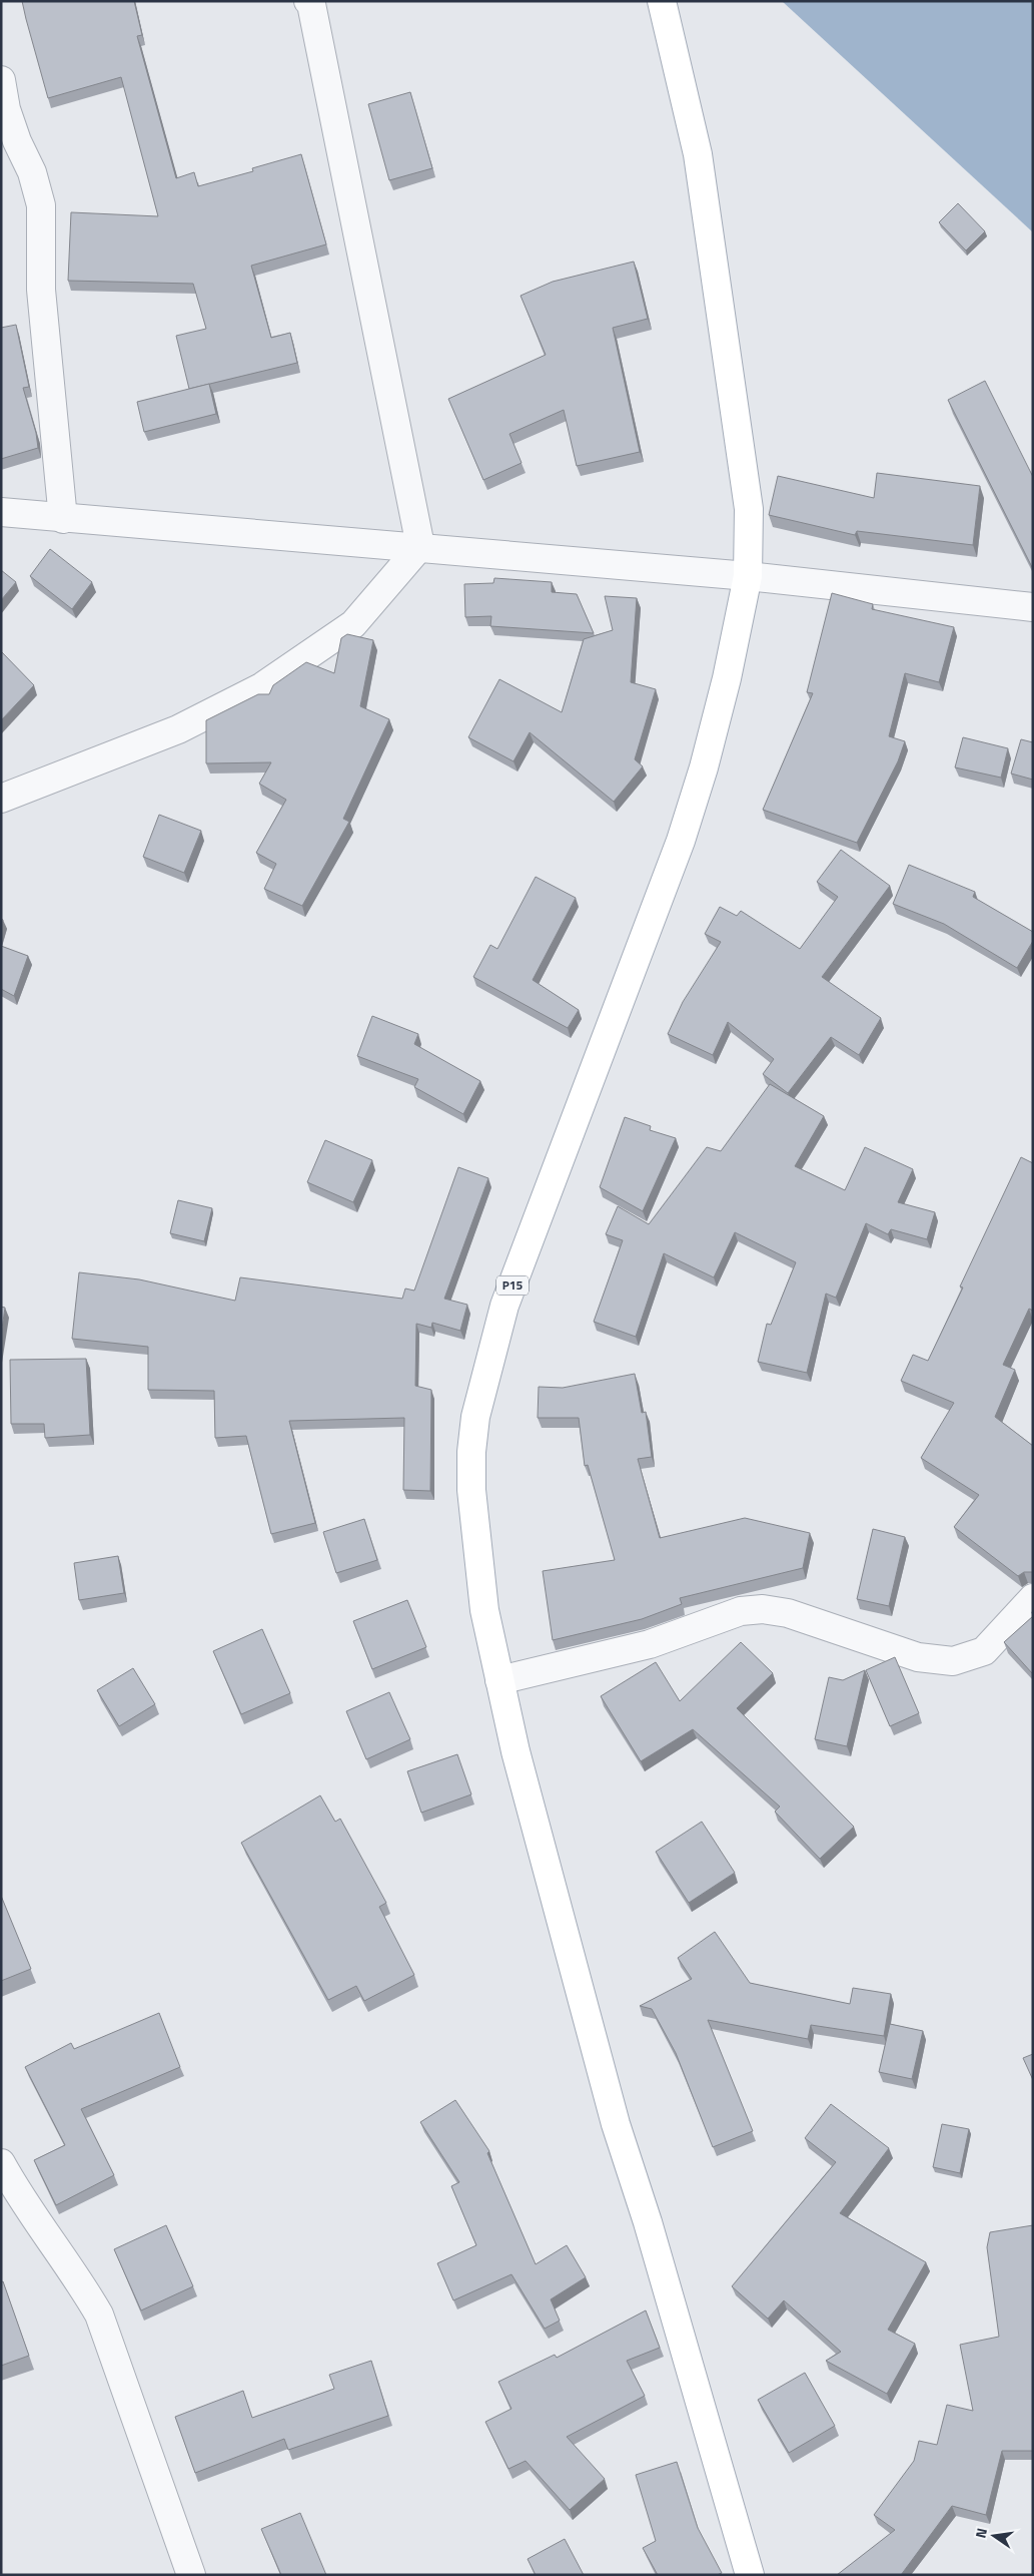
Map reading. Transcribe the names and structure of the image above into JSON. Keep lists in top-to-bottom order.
{
  "streets": {
    "main road": ["P15"]
  },
  "north": "left"
}
